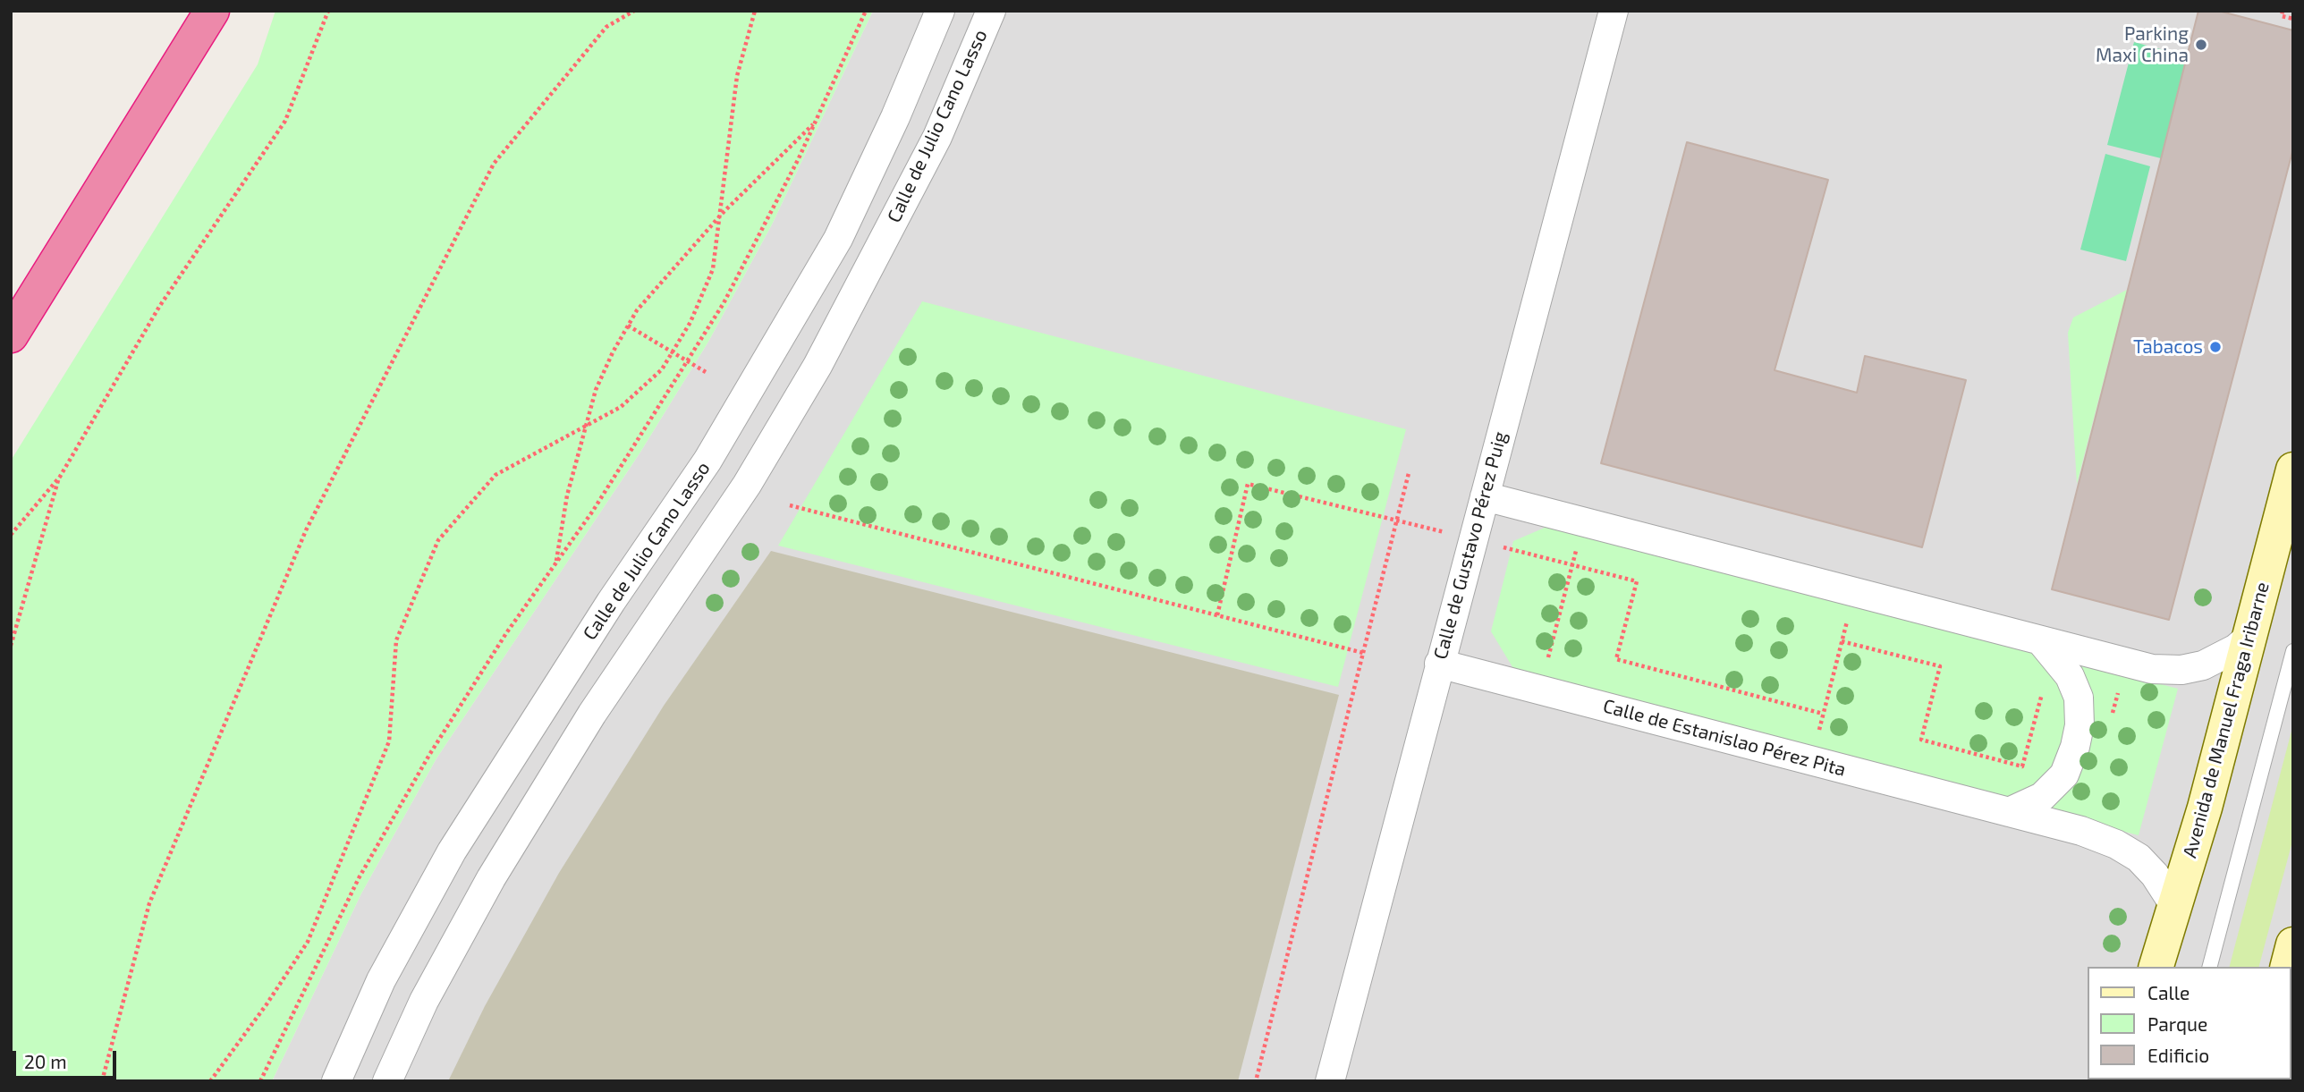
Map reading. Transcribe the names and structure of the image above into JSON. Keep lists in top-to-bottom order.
{
  "streets": {
    "street": [
      "Calle de Julio Cano Lasso",
      "Calle de Gustavo Pérez Puig",
      "Avenida de Manuel Fraga Iribarne",
      "Calle de Estanislao Pérez Pita"
    ]
  },
  "crossings": [
    ["Calle de Gustavo Pérez Puig", "Calle de Estanislao Pérez Pita"],
    ["Avenida de Manuel Fraga Iribarne", "Calle de Estanislao Pérez Pita"]
  ],
  "places": ["Parking Maxi China", "Tabacos"],
  "legend": ["Calle", "Parque", "Edificio"],
  "scale_bar": "20 m"
}
